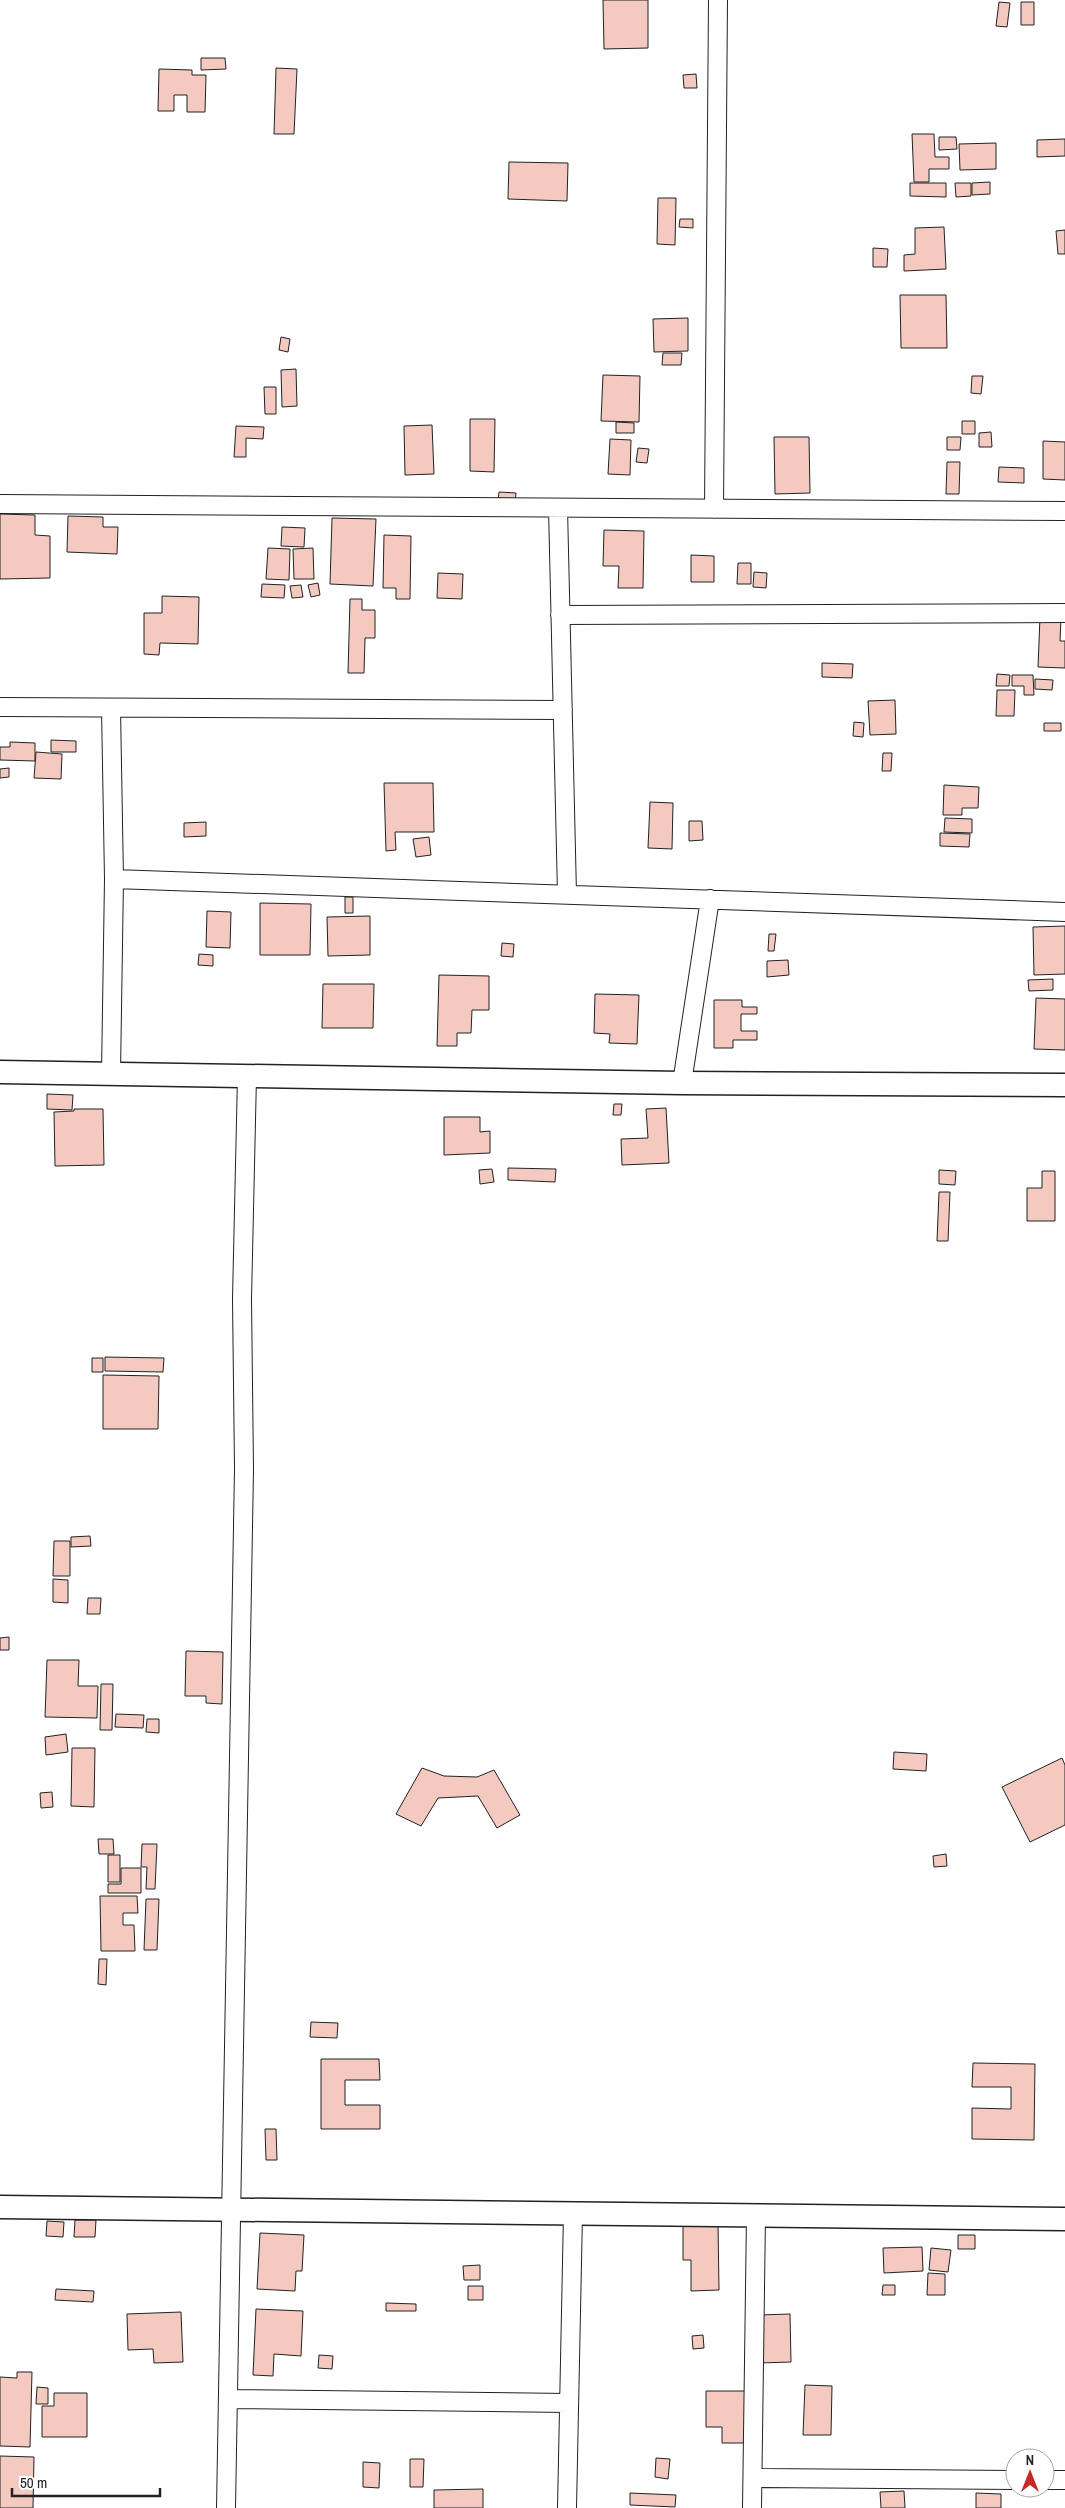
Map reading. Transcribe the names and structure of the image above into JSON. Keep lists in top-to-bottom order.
{
  "scale_bar": "50 m",
  "north": "top"
}
